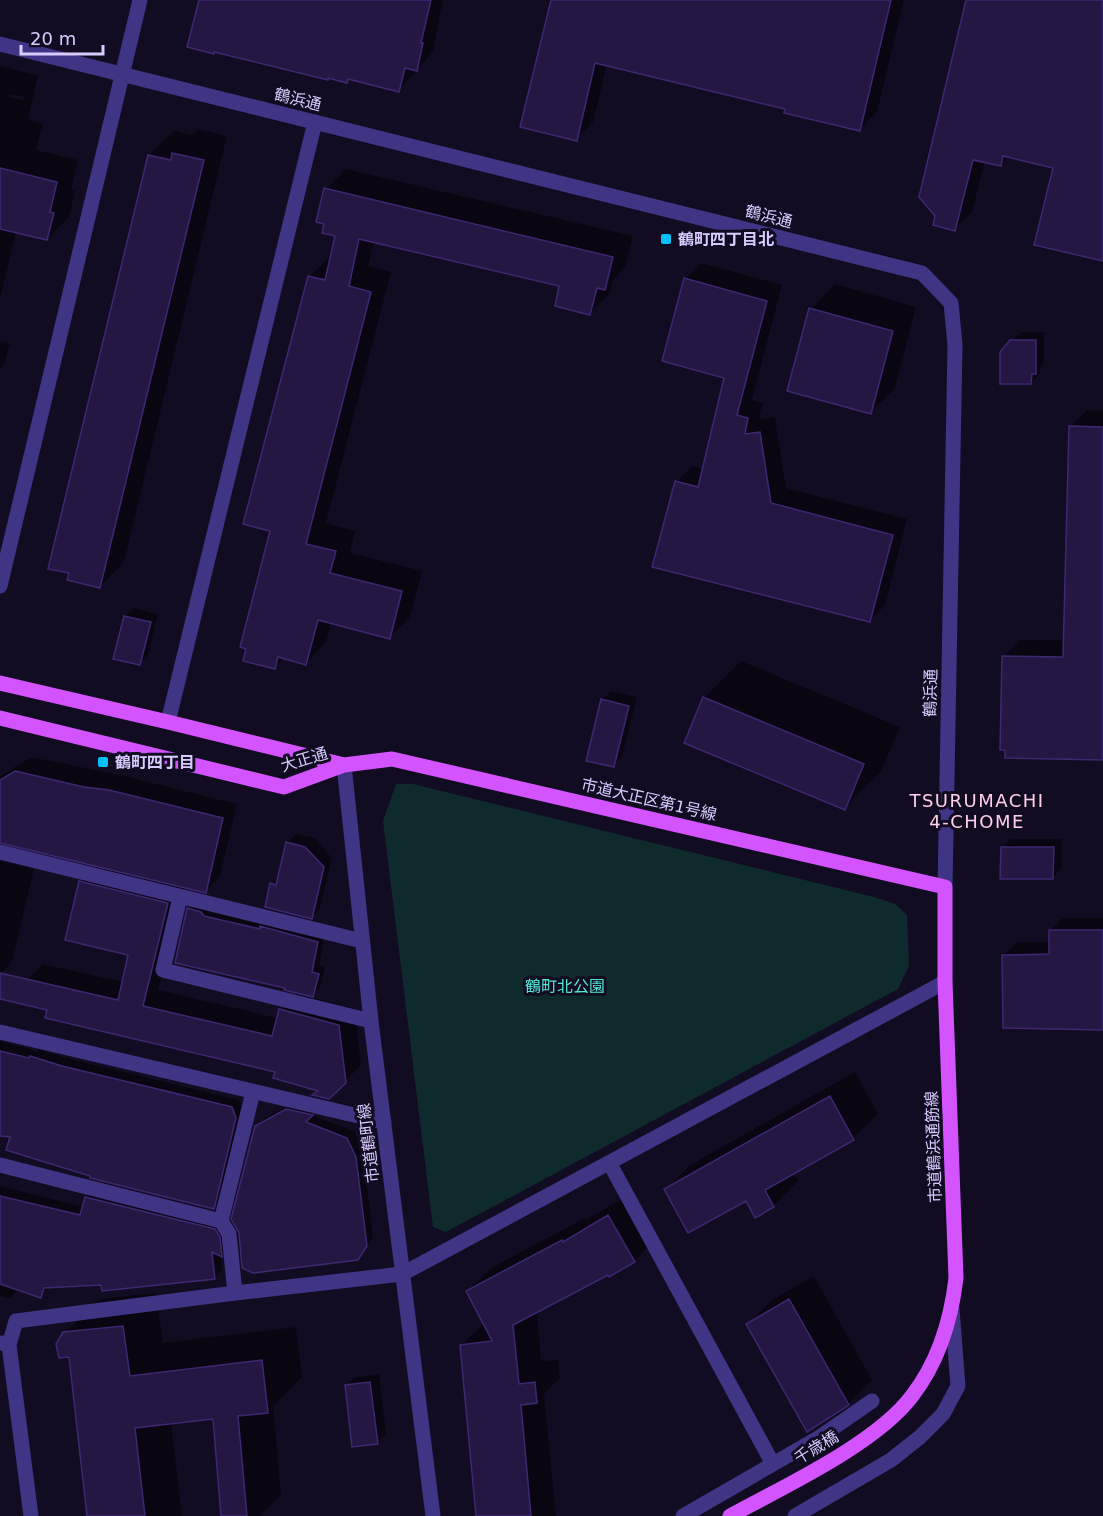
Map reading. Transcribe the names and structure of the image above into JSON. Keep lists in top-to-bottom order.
{
  "streets": {
    "main road": [
      "大正通",
      "市道大正区第1号線",
      "市道鶴浜通筋線",
      "千歳橋"
    ],
    "street": ["鶴浜通", "市道鶴町線"]
  },
  "crossings": [
    ["鶴浜通", "市道大正区第1号線"],
    ["鶴浜通", "市道鶴浜通筋線"],
    ["大正通", "市道大正区第1号線"],
    ["大正通", "市道鶴町線"],
    ["市道大正区第1号線", "市道鶴町線"],
    ["市道大正区第1号線", "市道鶴浜通筋線"],
    ["市道鶴浜通筋線", "千歳橋"]
  ],
  "districts": ["TSURUMACHI 4-CHOME"],
  "parks": ["鶴町北公園"],
  "places": {
    "transit": ["鶴町四丁目北", "鶴町四丁目"]
  },
  "scale_bar": "20 m"
}
